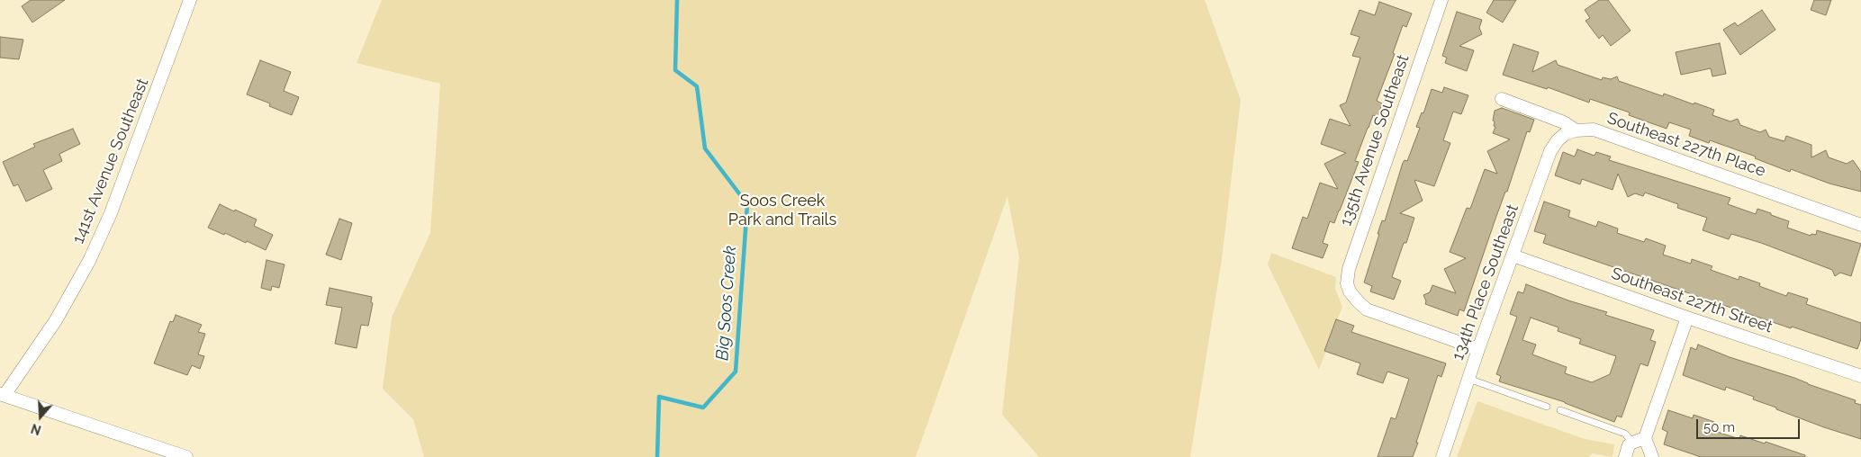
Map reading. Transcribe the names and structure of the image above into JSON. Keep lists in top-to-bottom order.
{
  "streets": {
    "street": [
      "135th Avenue Southeast",
      "Southeast 227th Place",
      "141st Avenue Southeast",
      "134th Place Southeast",
      "Southeast 227th Street"
    ]
  },
  "crossings": [
    ["135th Avenue Southeast", "134th Place Southeast"],
    ["Southeast 227th Place", "134th Place Southeast"],
    ["134th Place Southeast", "Southeast 227th Street"]
  ],
  "water": ["Big Soos Creek"],
  "parks": ["Soos Creek Park and Trails"],
  "scale_bar": "50 m",
  "north": "bottom"
}
